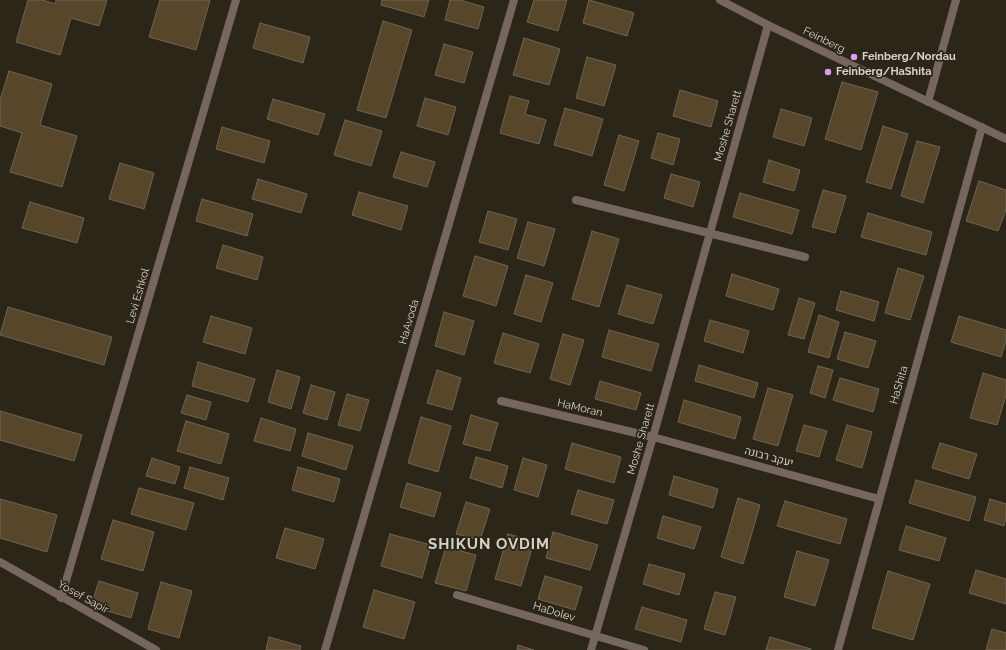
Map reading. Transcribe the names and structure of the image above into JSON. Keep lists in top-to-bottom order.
{
  "streets": {
    "street": [
      "Feinberg",
      "Moshe Sharett",
      "Levi Eshkol",
      "HaAvoda",
      "HaShita",
      "HaMoran",
      "יעקב רבונה",
      "Yosef Sapir",
      "HaDolev"
    ]
  },
  "crossings": [
    ["Feinberg", "Moshe Sharett"],
    ["Feinberg", "HaShita"],
    ["Moshe Sharett", "HaMoran"],
    ["Moshe Sharett", "יעקב רבונה"],
    ["Moshe Sharett", "HaDolev"],
    ["Levi Eshkol", "Yosef Sapir"],
    ["HaShita", "יעקב רבונה"],
    ["HaMoran", "יעקב רבונה"]
  ],
  "districts": ["SHIKUN OVDIM"],
  "places": ["Feinberg/Nordau", "Feinberg/HaShita"]
}
